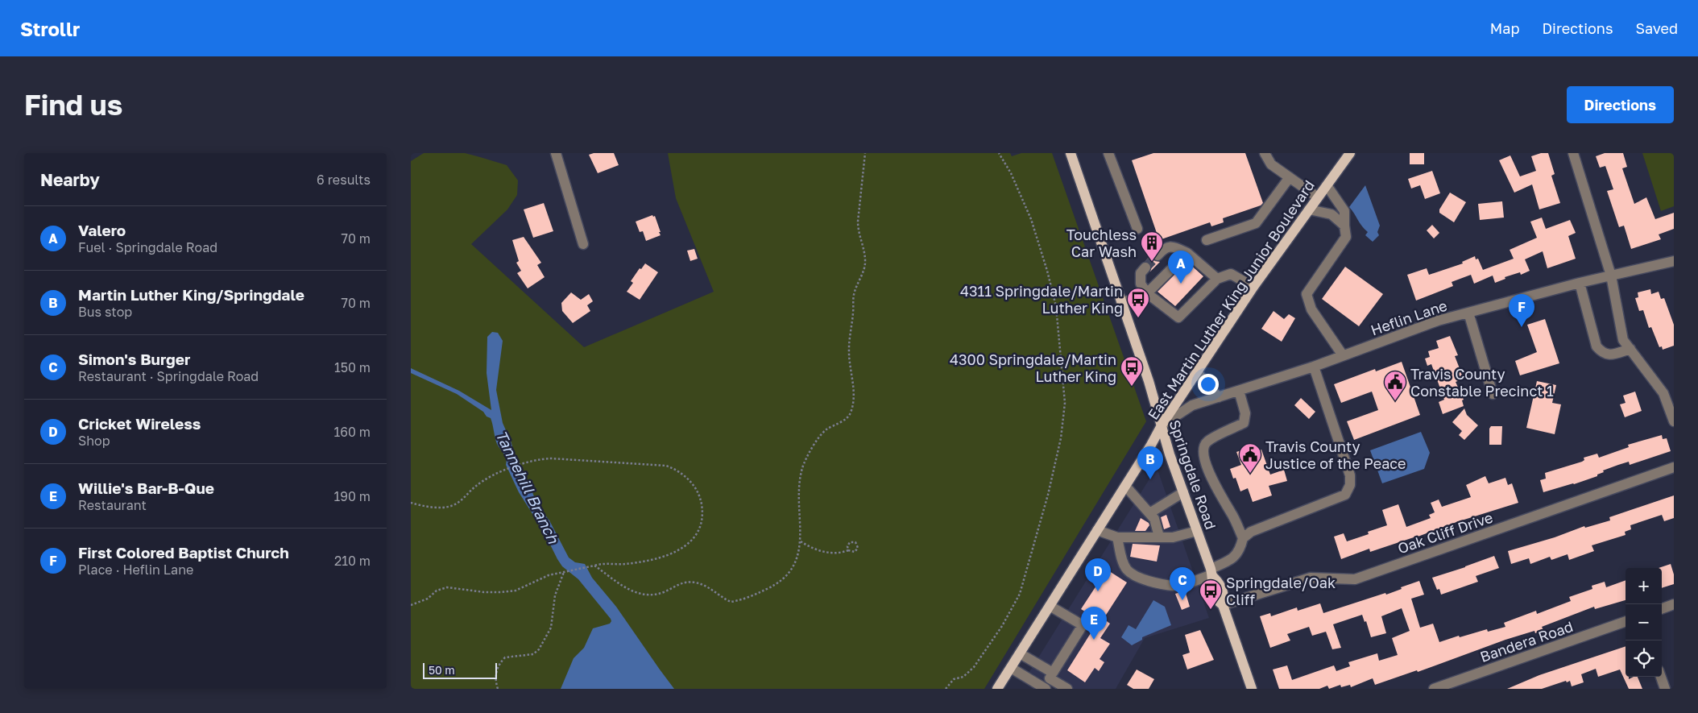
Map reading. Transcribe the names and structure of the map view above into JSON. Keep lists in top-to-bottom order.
{
  "streets": {
    "main road": ["East Martin Luther King Junior Boulevard", "Springdale Road"],
    "street": ["Heflin Lane", "Oak Cliff Drive", "Bandera Road"]
  },
  "crossings": [
    ["East Martin Luther King Junior Boulevard", "Heflin Lane"],
    ["East Martin Luther King Junior Boulevard", "Springdale Road"],
    ["Heflin Lane", "Springdale Road"],
    ["Springdale Road", "Oak Cliff Drive"]
  ],
  "water": ["Tannehill Branch"],
  "places": {
    "building": ["Touchless Car Wash"],
    "bus stop": ["4311 Springdale/Martin Luther King", "4300 Springdale/Martin Luther King", "Springdale/Oak Cliff"],
    "public building": ["Travis County Constable Precinct 1", "Travis County Justice of the Peace"]
  },
  "scale_bar": "50 m",
  "page": {
    "header": "Strollr",
    "nav": ["Map", "Directions", "Saved"],
    "buttons": "Directions",
    "title": "Find us",
    "heading": ["Nearby", "6 results"],
    "list": [
      {
        "mark": "A",
        "name": "Valero",
        "note": "Fuel · Springdale Road",
        "value": "70 m"
      },
      {
        "mark": "B",
        "name": "Martin Luther King/Springdale",
        "note": "Bus stop",
        "value": "70 m"
      },
      {
        "mark": "C",
        "name": "Simon's Burger",
        "note": "Restaurant · Springdale Road",
        "value": "150 m"
      },
      {
        "mark": "D",
        "name": "Cricket Wireless",
        "note": "Shop",
        "value": "160 m"
      },
      {
        "mark": "E",
        "name": "Willie's Bar-B-Que",
        "note": "Restaurant",
        "value": "190 m"
      },
      {
        "mark": "F",
        "name": "First Colored Baptist Church",
        "note": "Place · Heflin Lane",
        "value": "210 m"
      }
    ],
    "pins": [
      "A",
      "F",
      "B",
      "D",
      "C",
      "E"
    ],
    "map_buttons": ["+", "−"],
    "scale": "50 m"
  }
}
